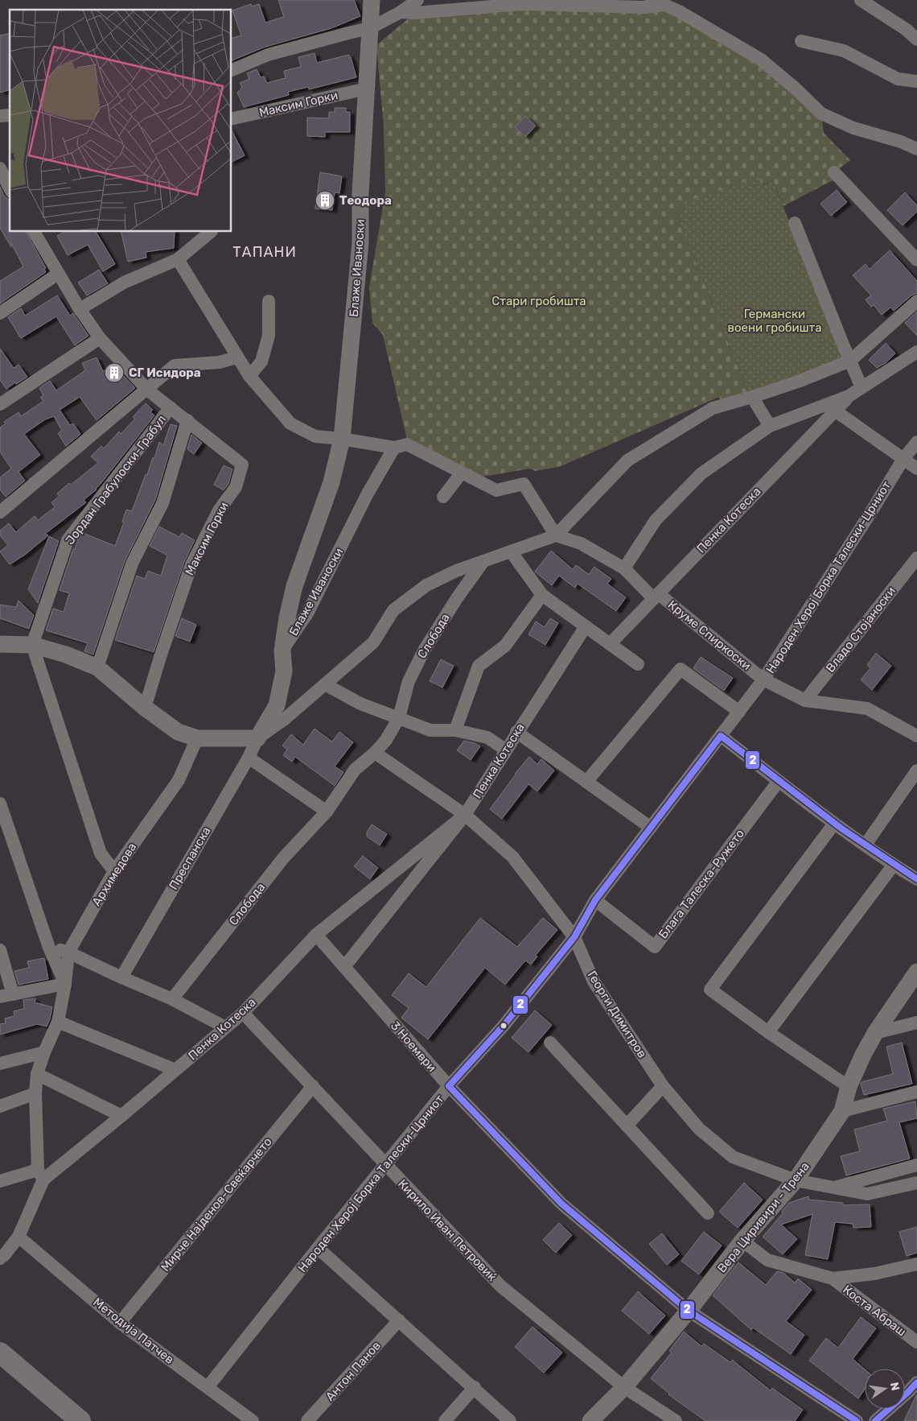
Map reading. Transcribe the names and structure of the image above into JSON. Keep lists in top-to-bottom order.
{
  "streets": {
    "street": [
      "Максим Горки",
      "Блаже Иваноски",
      "Јордан Грабулоски-Грабул",
      "Пенка Котеска",
      "Народен Херој Борка Талески-Црниот",
      "Владо Стојаноски",
      "Круме Спиркоски",
      "Слобода",
      "Преспанска",
      "Архимедова",
      "Блага Талеска-Ружето",
      "Георги Димитров",
      "3 Ноември",
      "Мирче Најденов-Свеќарчето",
      "Вера Циривири - Трена",
      "Кирило Иван Петровиќ",
      "Коста Абраш",
      "Методиjа Патчев",
      "Антон Панов"
    ]
  },
  "crossings": [
    ["Максим Горки", "Блаже Иваноски"],
    ["Максим Горки", "Јордан Грабулоски-Грабул"],
    ["Блаже Иваноски", "Преспанска"],
    ["Пенка Котеска", "Круме Спиркоски"],
    ["Пенка Котеска", "Архимедова"],
    ["Пенка Котеска", "Георги Димитров"],
    ["Пенка Котеска", "3 Ноември"],
    ["Пенка Котеска", "Кирило Иван Петровиќ"],
    ["Пенка Котеска", "Методиjа Патчев"],
    ["Народен Херој Борка Талески-Црниот", "Круме Спиркоски"],
    ["Народен Херој Борка Талески-Црниот", "Блага Талеска-Ружето"],
    ["Народен Херој Борка Талески-Црниот", "Георги Димитров"],
    ["Народен Херој Борка Талески-Црниот", "3 Ноември"],
    ["Народен Херој Борка Талески-Црниот", "Кирило Иван Петровиќ"],
    ["Народен Херој Борка Талески-Црниот", "Методиjа Патчев"],
    ["Владо Стојаноски", "Круме Спиркоски"],
    ["Георги Димитров", "Вера Циривири - Трена"],
    ["3 Ноември", "Вера Циривири - Трена"],
    ["Мирче Најденов-Свеќарчето", "Кирило Иван Петровиќ"],
    ["Мирче Најденов-Свеќарчето", "Методиjа Патчев"],
    ["Вера Циривири - Трена", "Кирило Иван Петровиќ"],
    ["Вера Циривири - Трена", "Коста Абраш"]
  ],
  "districts": ["ТАПАНИ"],
  "parks": ["Стари гробишта", "Германски воени гробишта"],
  "places": {
    "building": ["Теодора", "СГ Исидора"]
  },
  "lines": ["transit line 2"],
  "north": "right"
}
